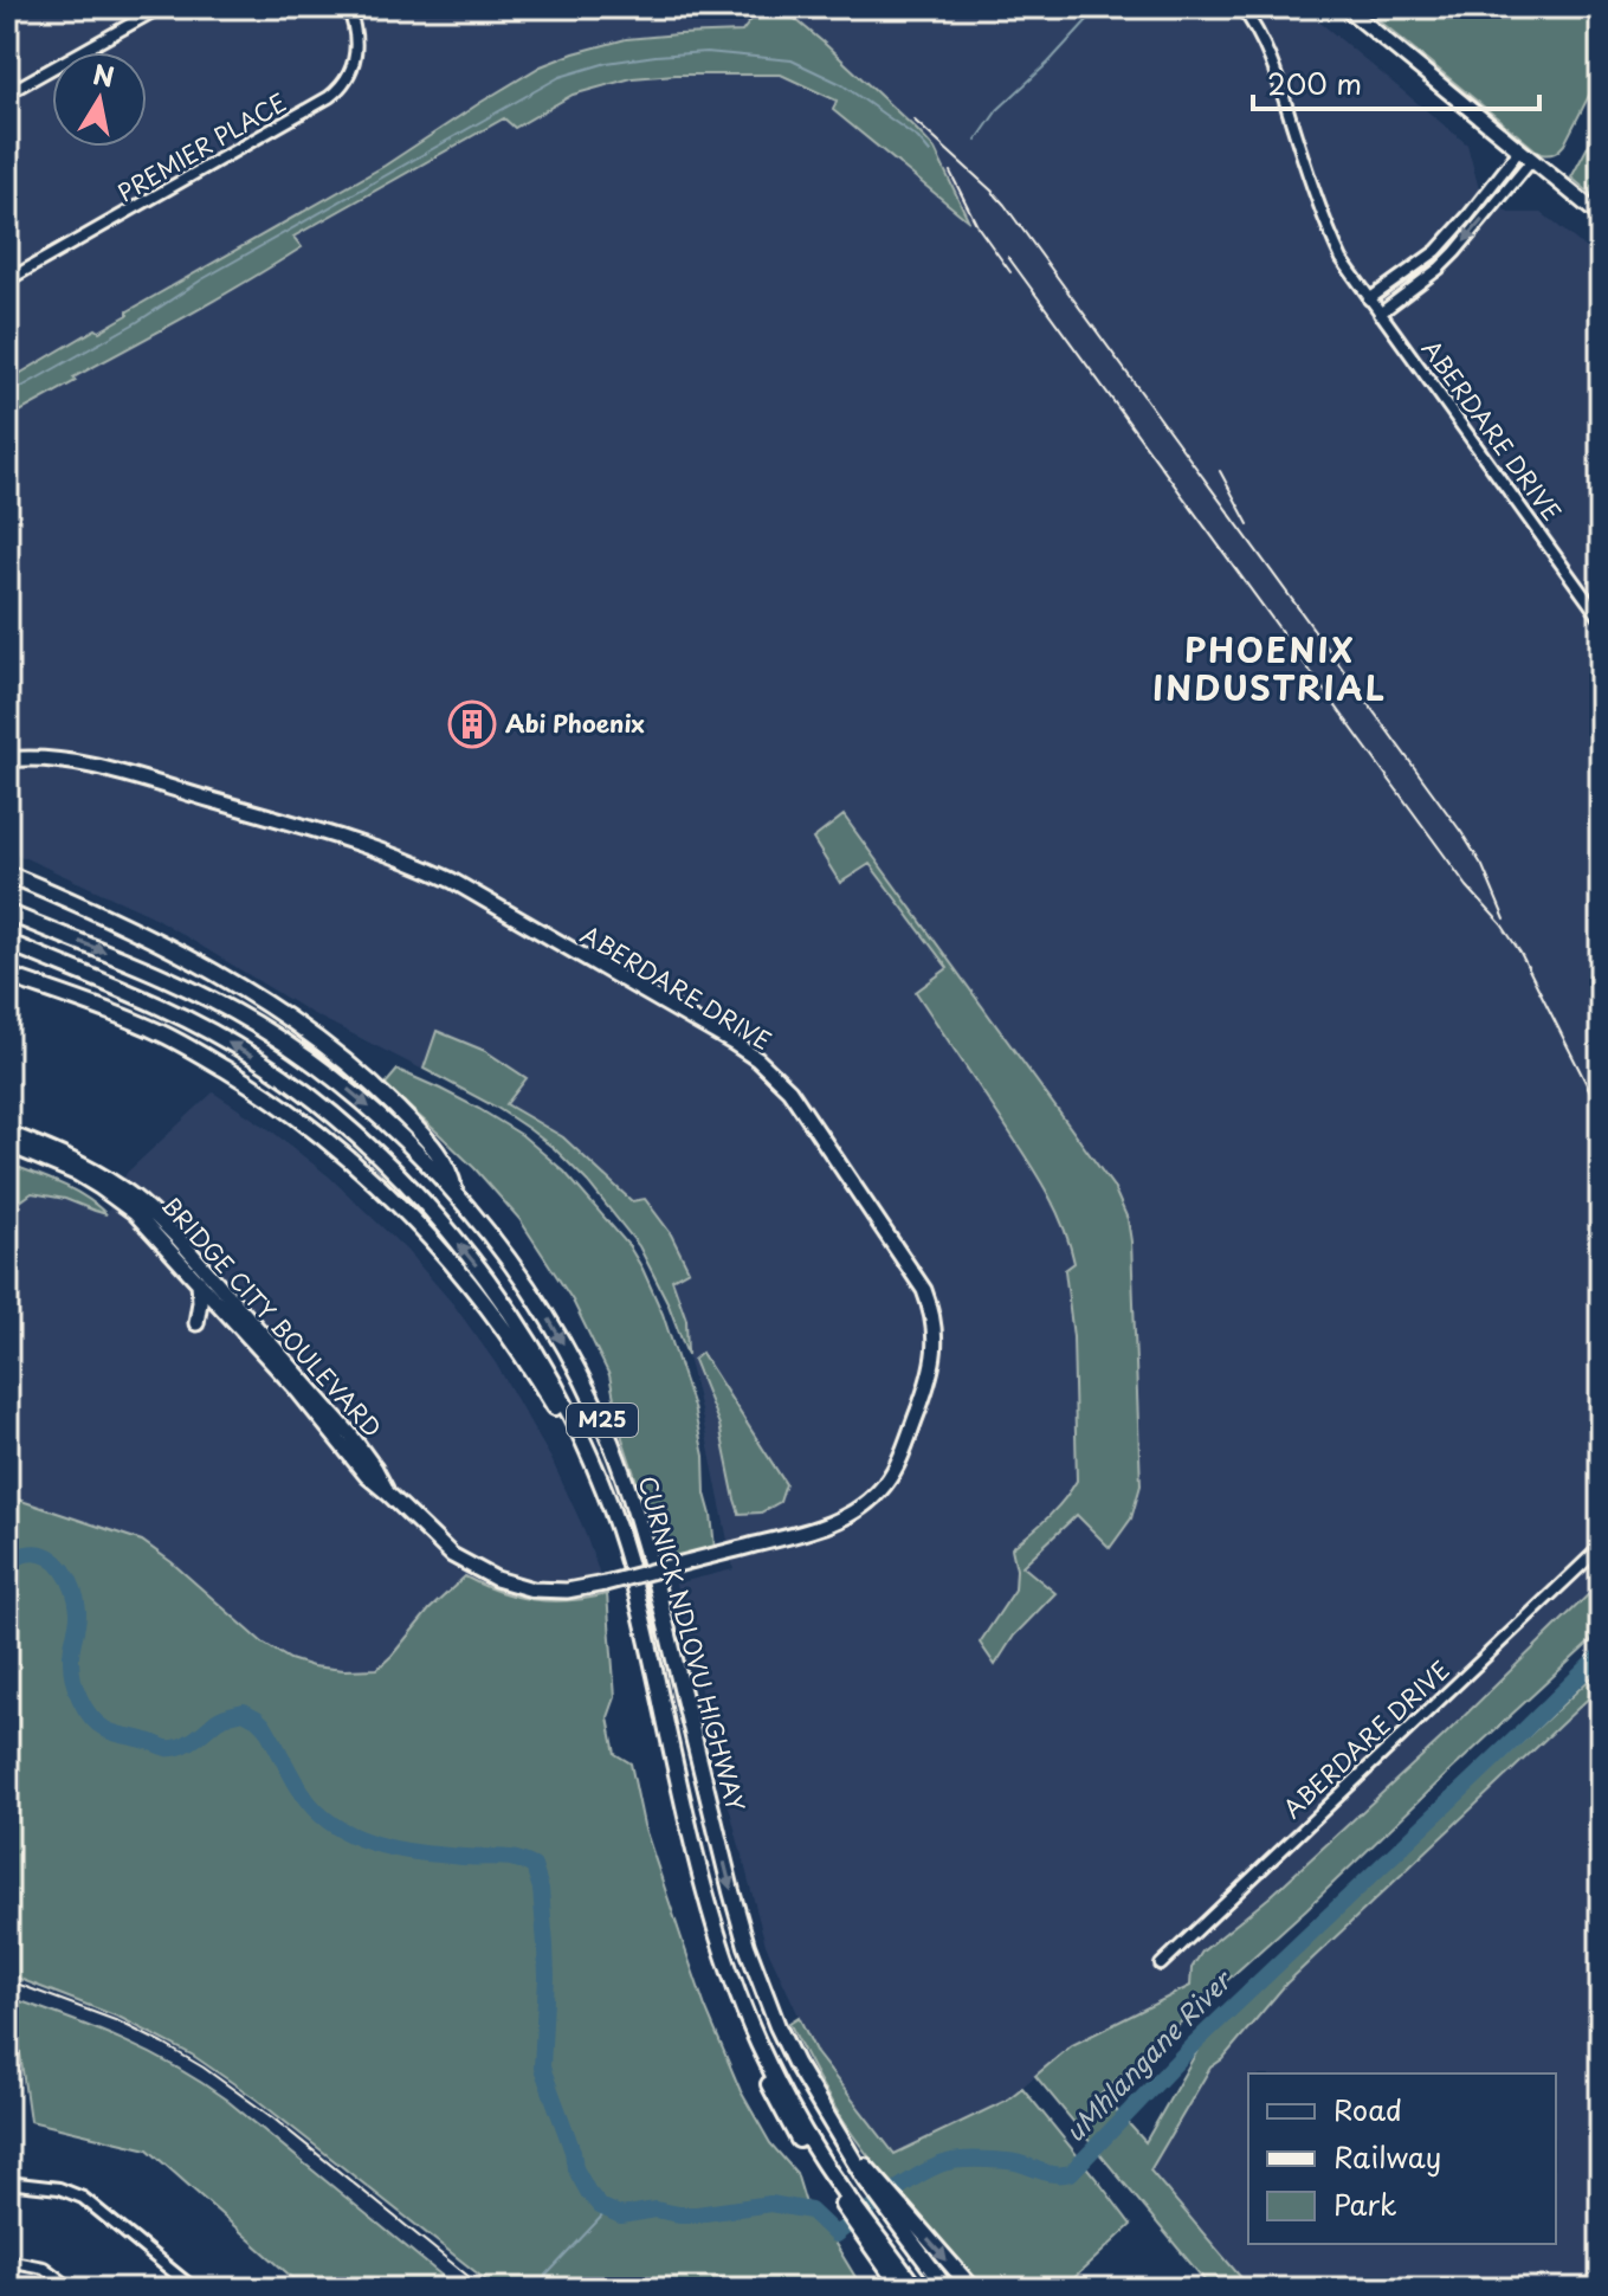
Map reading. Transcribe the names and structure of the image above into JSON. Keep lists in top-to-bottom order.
{
  "streets": {
    "main road": ["M25", "CURNICK NDLOVU HIGHWAY"],
    "street": ["PREMIER PLACE", "ABERDARE DRIVE", "BRIDGE CITY BOULEVARD"]
  },
  "crossings": [
    ["ABERDARE DRIVE", "BRIDGE CITY BOULEVARD"]
  ],
  "districts": ["PHOENIX INDUSTRIAL"],
  "water": ["uMhlangane River"],
  "places": {
    "building": ["Abi Phoenix"]
  },
  "legend": ["Road", "Railway", "Park"],
  "scale_bar": "200 m",
  "north": "top"
}
